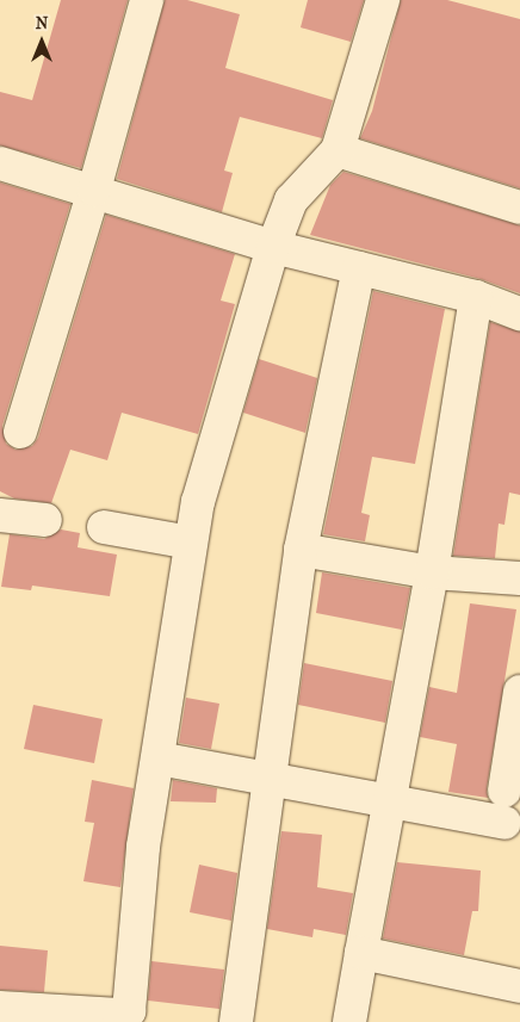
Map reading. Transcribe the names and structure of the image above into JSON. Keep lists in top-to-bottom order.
{
  "north": "top"
}
